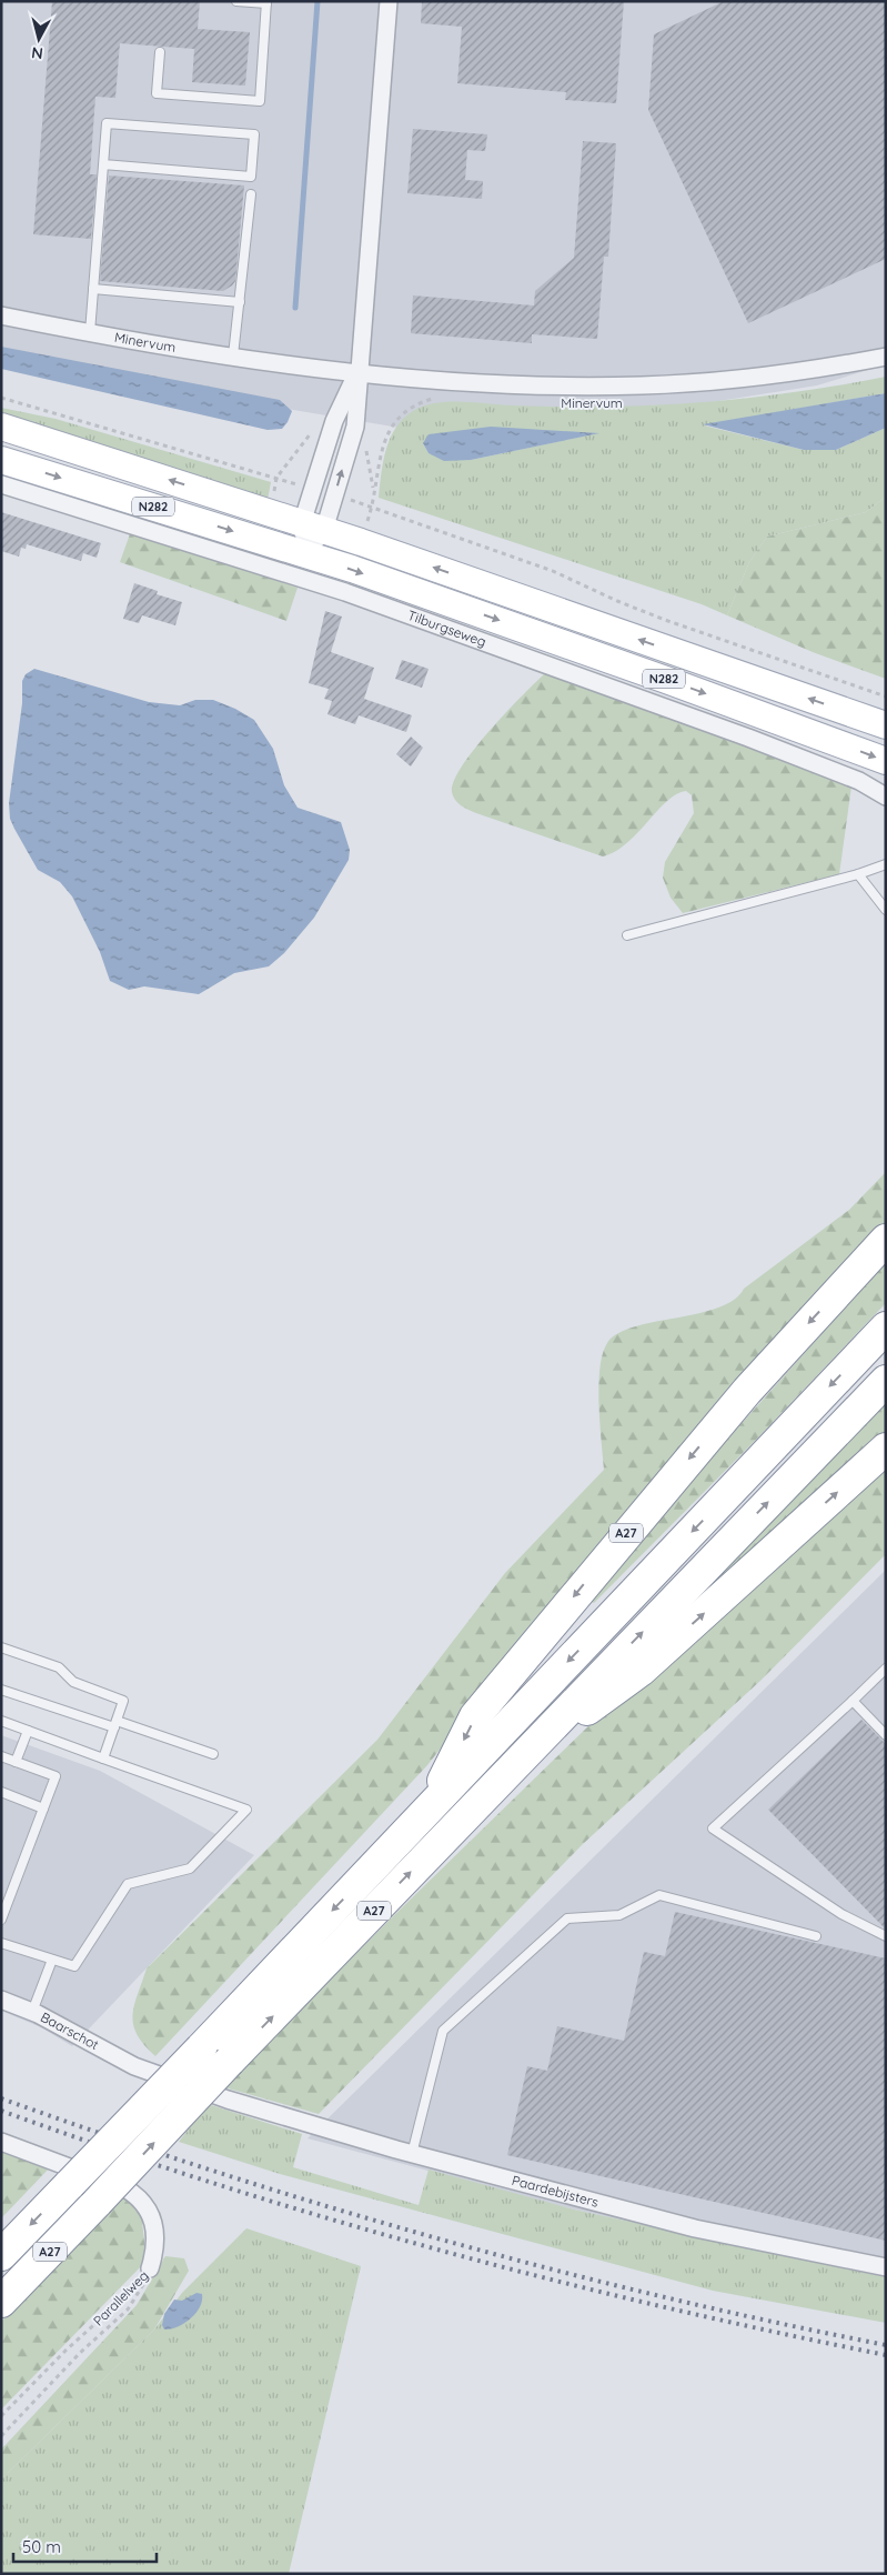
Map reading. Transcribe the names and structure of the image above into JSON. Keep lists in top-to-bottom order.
{
  "streets": {
    "highway": ["A27"],
    "main road": ["N282", "Tilburgseweg"],
    "street": [
      "Minervum",
      "Baarschot",
      "Paardebijsters",
      "Parallelweg"
    ]
  },
  "crossings": [
    ["Baarschot", "Paardebijsters"]
  ],
  "scale_bar": "50 m",
  "north": "bottom"
}
